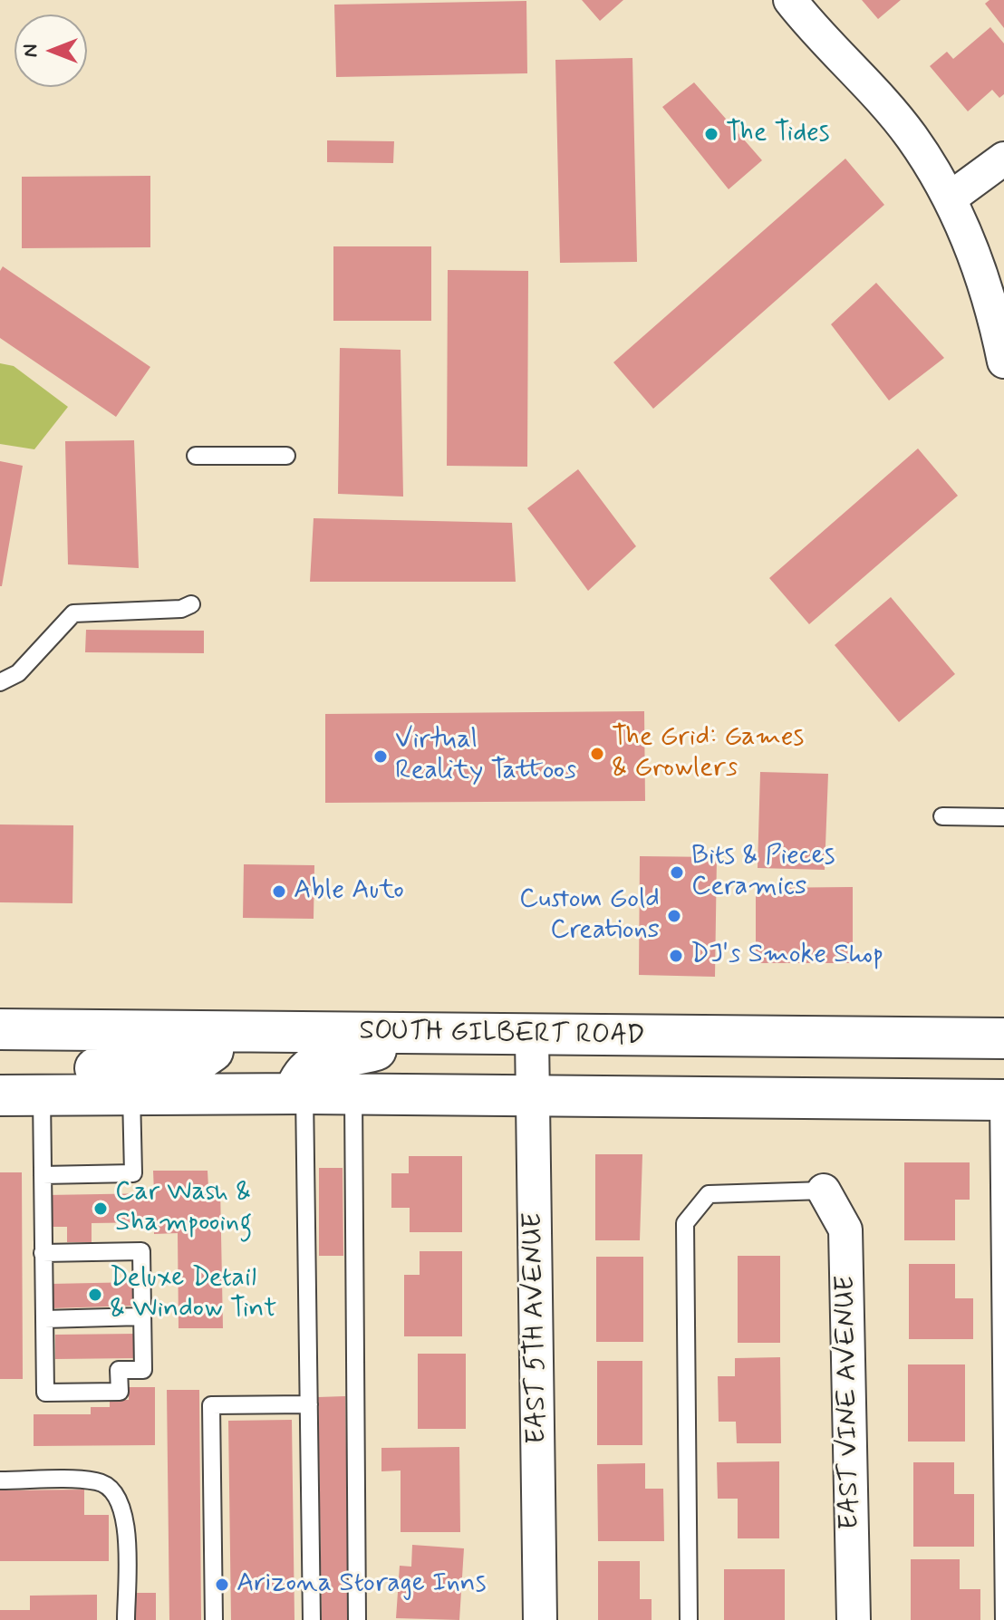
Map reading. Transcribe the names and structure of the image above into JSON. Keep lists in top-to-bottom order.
{
  "streets": {
    "main road": ["SOUTH GILBERT ROAD"],
    "street": ["EAST 5TH AVENUE", "EAST VINE AVENUE"]
  },
  "crossings": [
    ["SOUTH GILBERT ROAD", "EAST 5TH AVENUE"]
  ],
  "places": [
    "The Tides",
    "The Grid: Games & Growlers",
    "Virtual Reality Tattoos",
    "Bits & Pieces Ceramics",
    "Able Auto",
    "Custom Gold Creations",
    "DJ's Smoke Shop",
    "Car Wash & Shampooing",
    "Deluxe Detail & Window Tint",
    "Arizona Storage Inns"
  ],
  "north": "left"
}
